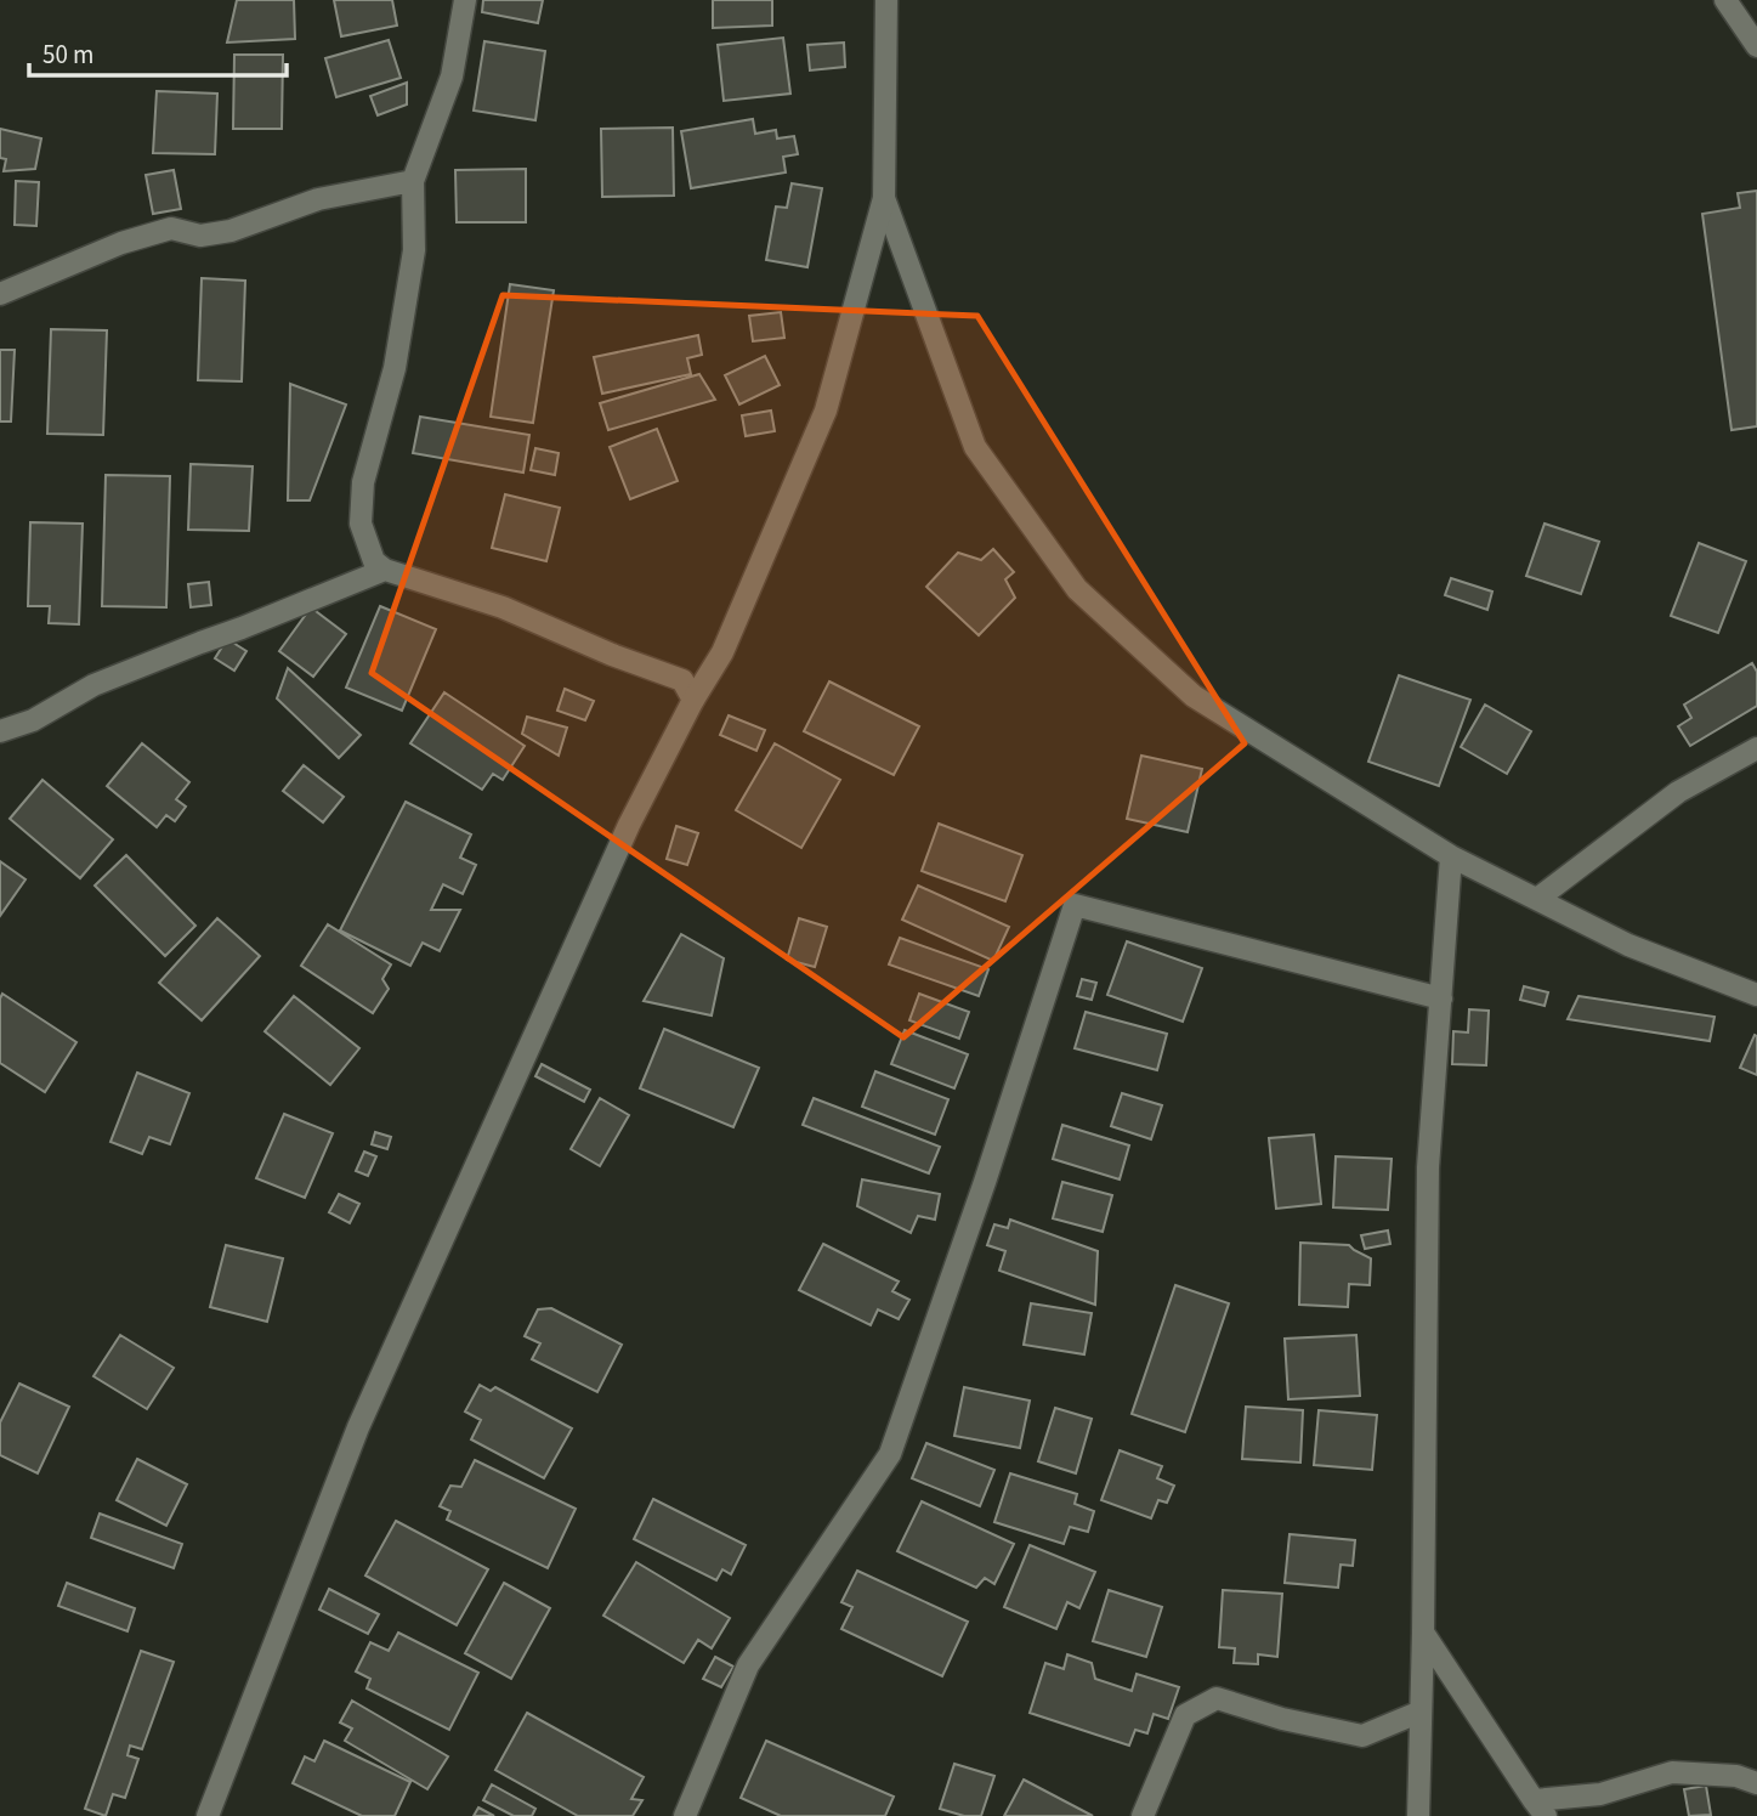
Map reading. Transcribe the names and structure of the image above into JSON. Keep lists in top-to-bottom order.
{
  "scale_bar": "50 m"
}
